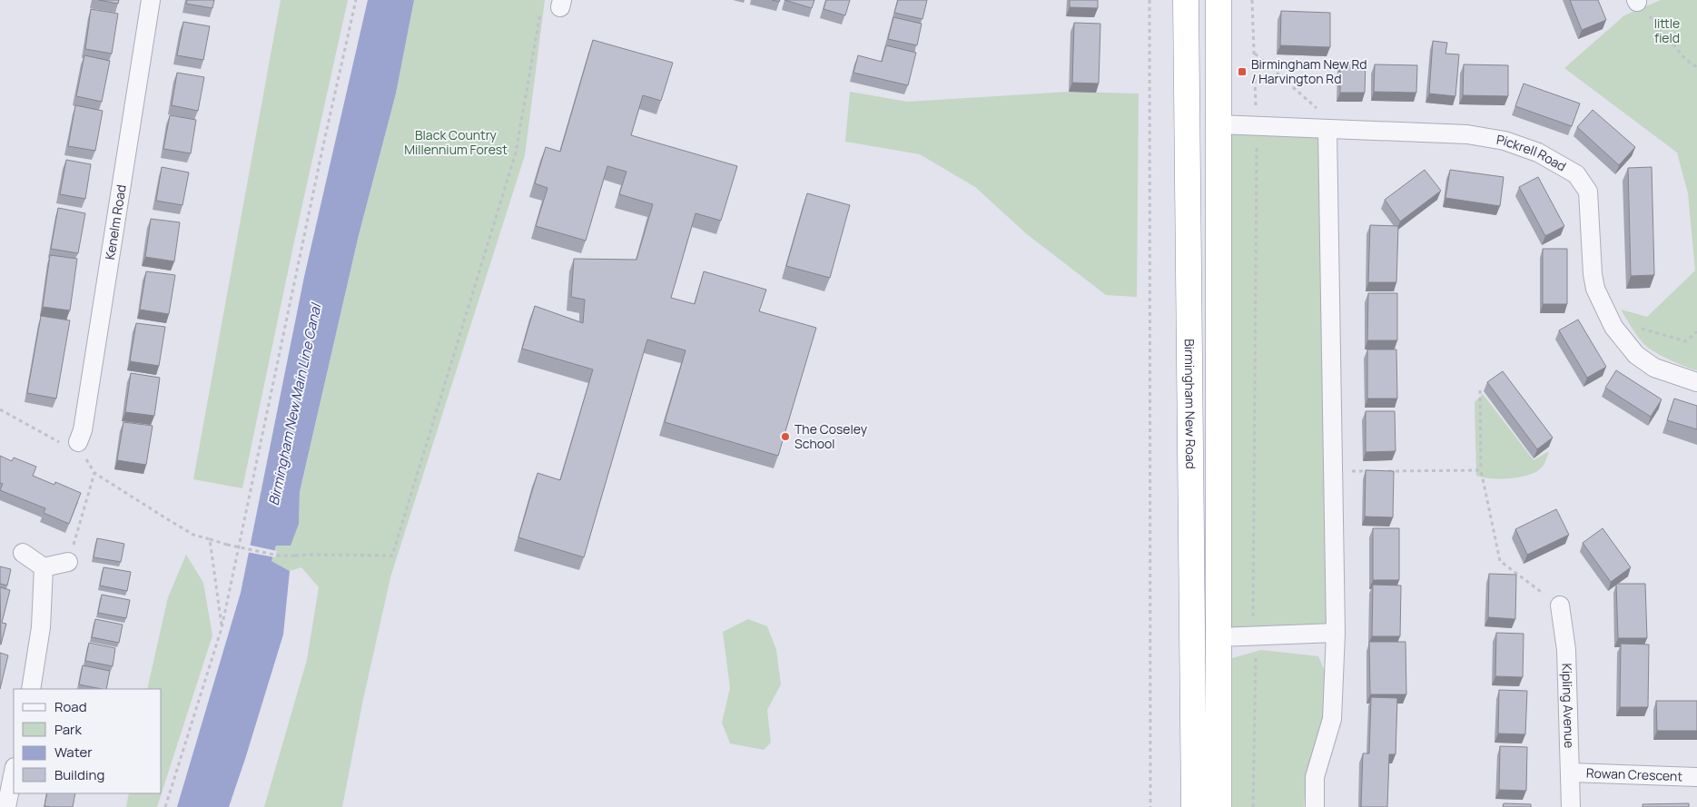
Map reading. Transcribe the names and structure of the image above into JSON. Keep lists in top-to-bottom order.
{
  "streets": {
    "highway": ["Birmingham New Road"],
    "street": [
      "Pickrell Road",
      "Kenelm Road",
      "Kipling Avenue",
      "Rowan Crescent"
    ]
  },
  "crossings": [
    ["Kipling Avenue", "Rowan Crescent"]
  ],
  "water": ["Birmingham New Main Line Canal"],
  "parks": ["little field", "Black Country Millennium Forest"],
  "places": {
    "transit": ["Birmingham New Rd / Harvington Rd"],
    "other": ["The Coseley School"]
  },
  "legend": [
    "Road",
    "Park",
    "Water",
    "Building"
  ]
}
